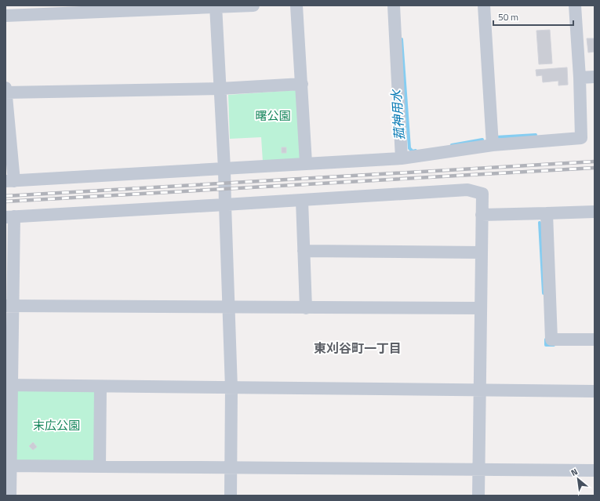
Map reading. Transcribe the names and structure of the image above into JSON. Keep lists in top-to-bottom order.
{
  "districts": ["東刈谷町一丁目"],
  "water": ["菰神用水"],
  "parks": ["曙公園", "末広公園"],
  "scale_bar": "50 m",
  "north": "top left"
}
